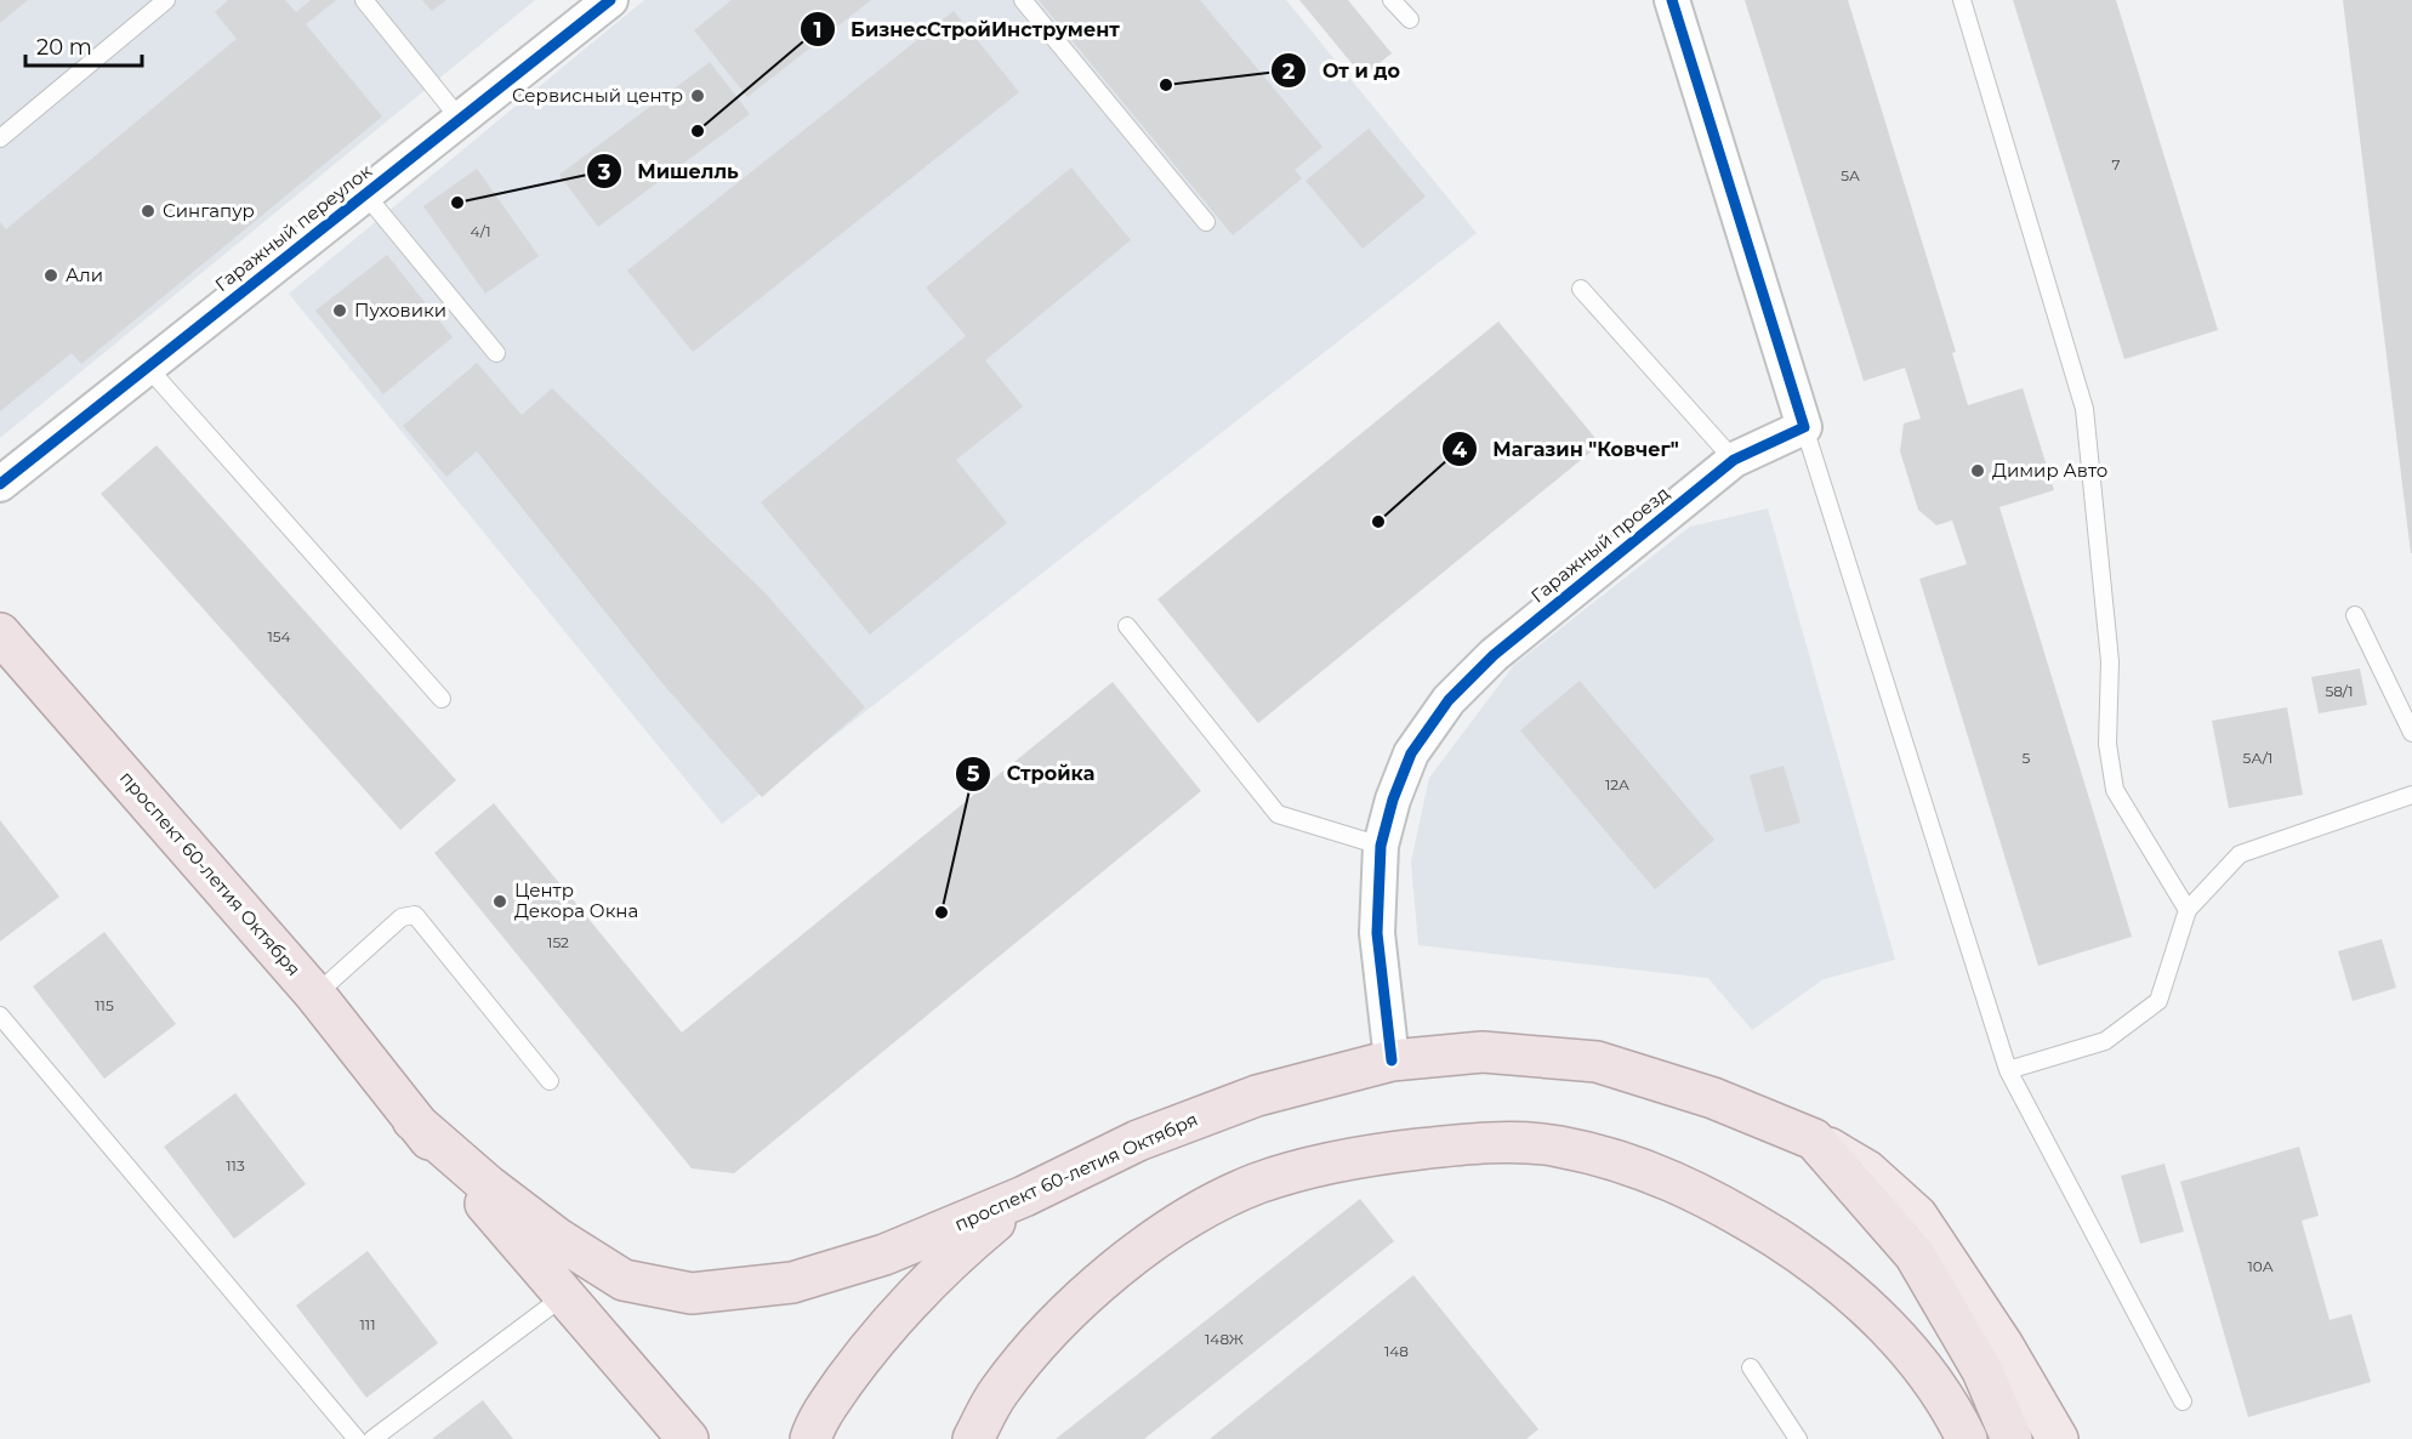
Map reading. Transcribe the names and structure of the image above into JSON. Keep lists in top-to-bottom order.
{
  "streets": {
    "highway": ["проспект 60-летия Октября"],
    "street": ["Гаражный переулок", "Гаражный проезд"]
  },
  "crossings": [
    ["Гаражный проезд", "проспект 60-летия Октября"]
  ],
  "places": [
    "От и до",
    "Сервисный центр",
    "БизнесСтройИнструмент",
    "Мишелль",
    "Сингапур",
    "Али",
    "Пуховики",
    "Димир Авто",
    "Магазин \"Ковчег\"",
    "Центр Декора Окна",
    "Стройка"
  ],
  "house_numbers": [
    "7",
    "5А",
    "4/1",
    "154",
    "58/1",
    "5",
    "5А/1",
    "12А",
    "152",
    "115",
    "113",
    "10А",
    "111",
    "148Ж",
    "148"
  ],
  "scale_bar": "20 m"
}
